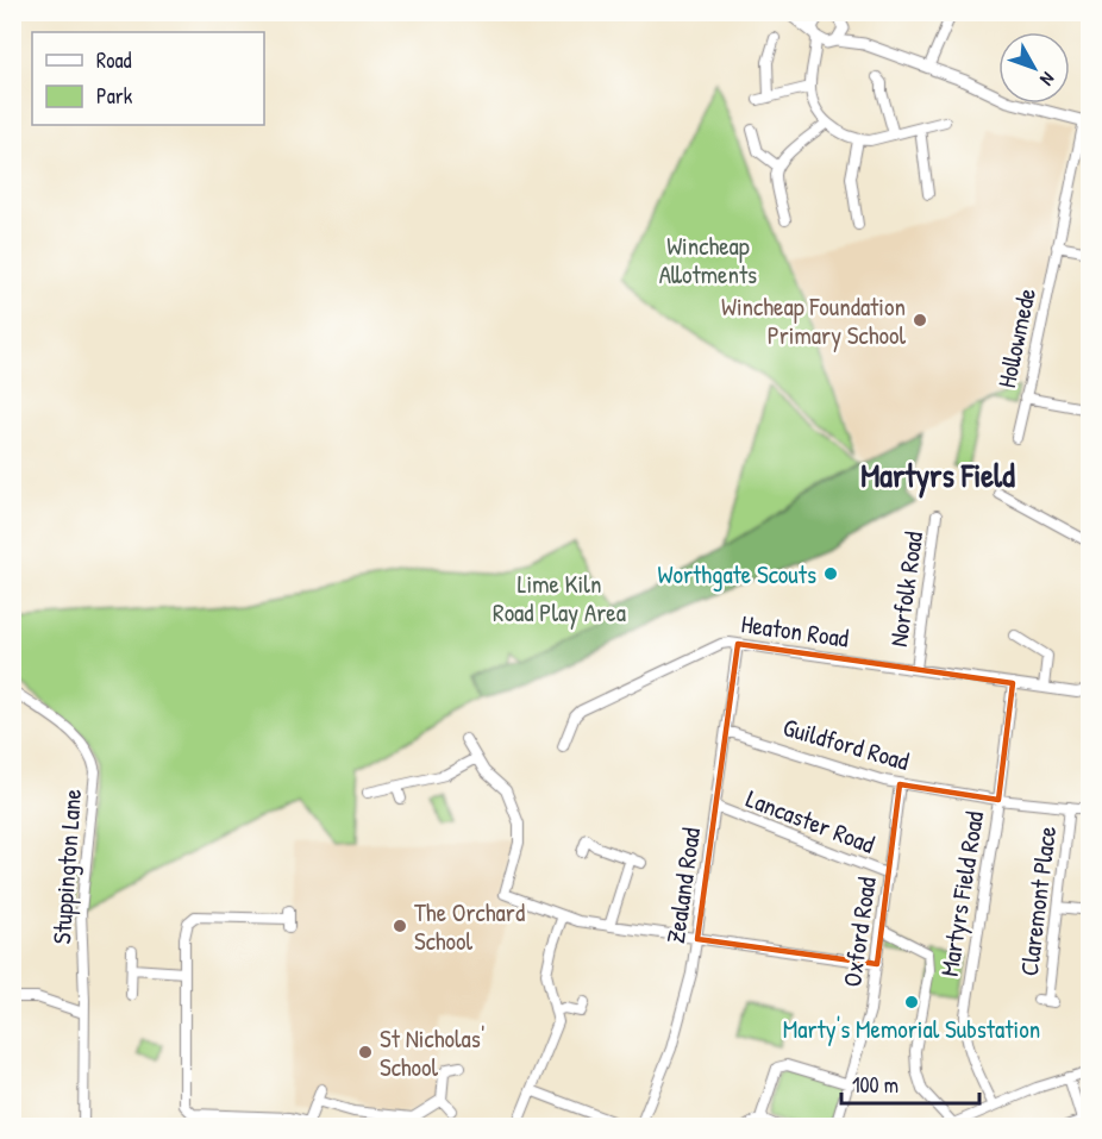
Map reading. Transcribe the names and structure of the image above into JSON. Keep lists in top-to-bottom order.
{
  "streets": {
    "street": [
      "Hollowmede",
      "Norfolk Road",
      "Heaton Road",
      "Guildford Road",
      "Lancaster Road",
      "Stuppington Lane",
      "Zealand Road",
      "Martyrs Field Road",
      "Claremont Place",
      "Oxford Road"
    ]
  },
  "crossings": [
    ["Norfolk Road", "Heaton Road"],
    ["Heaton Road", "Zealand Road"],
    ["Heaton Road", "Martyrs Field Road"],
    ["Guildford Road", "Zealand Road"],
    ["Guildford Road", "Martyrs Field Road"],
    ["Guildford Road", "Claremont Place"],
    ["Guildford Road", "Oxford Road"],
    ["Lancaster Road", "Zealand Road"],
    ["Lancaster Road", "Oxford Road"]
  ],
  "districts": ["Martyrs Field"],
  "parks": ["Wincheap Allotments", "Lime Kiln Road Play Area"],
  "places": [
    "Wincheap Foundation Primary School",
    "Worthgate Scouts",
    "The Orchard School",
    "Marty's Memorial Substation",
    "St Nicholas' School"
  ],
  "legend": ["Road", "Park"],
  "scale_bar": "100 m",
  "north": "bottom right"
}
